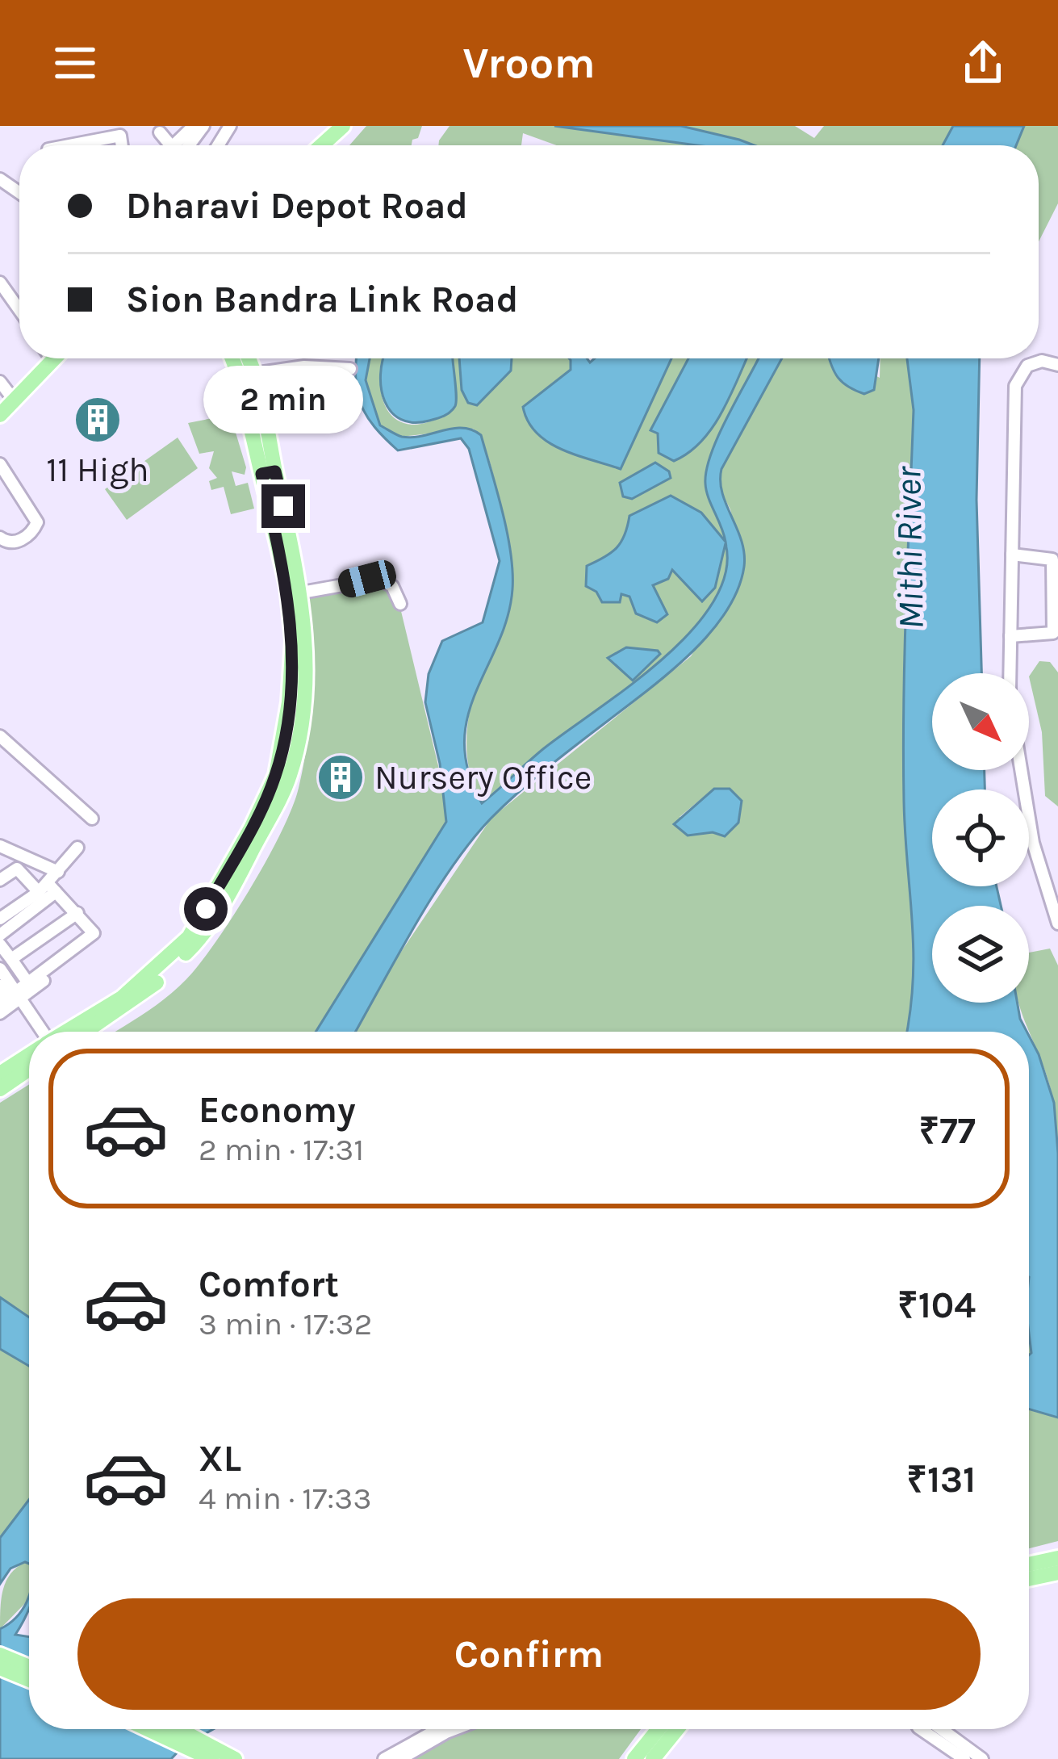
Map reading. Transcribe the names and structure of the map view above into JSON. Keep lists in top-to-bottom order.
{
  "water": ["Mithi River"],
  "places": {
    "building": ["11 High", "Nursery Office"]
  },
  "north": "bottom right",
  "page": {
    "header": "Vroom",
    "banner": ["Dharavi Depot Road", "Sion Bandra Link Road"],
    "bubble": "2 min",
    "list": [
      {
        "name": "Economy",
        "note": "2 min · 17:31",
        "value": "₹77"
      },
      {
        "name": "Comfort",
        "note": "3 min · 17:32",
        "value": "₹104"
      },
      {
        "name": "XL",
        "note": "4 min · 17:33",
        "value": "₹131"
      }
    ],
    "buttons": "Confirm"
  }
}
